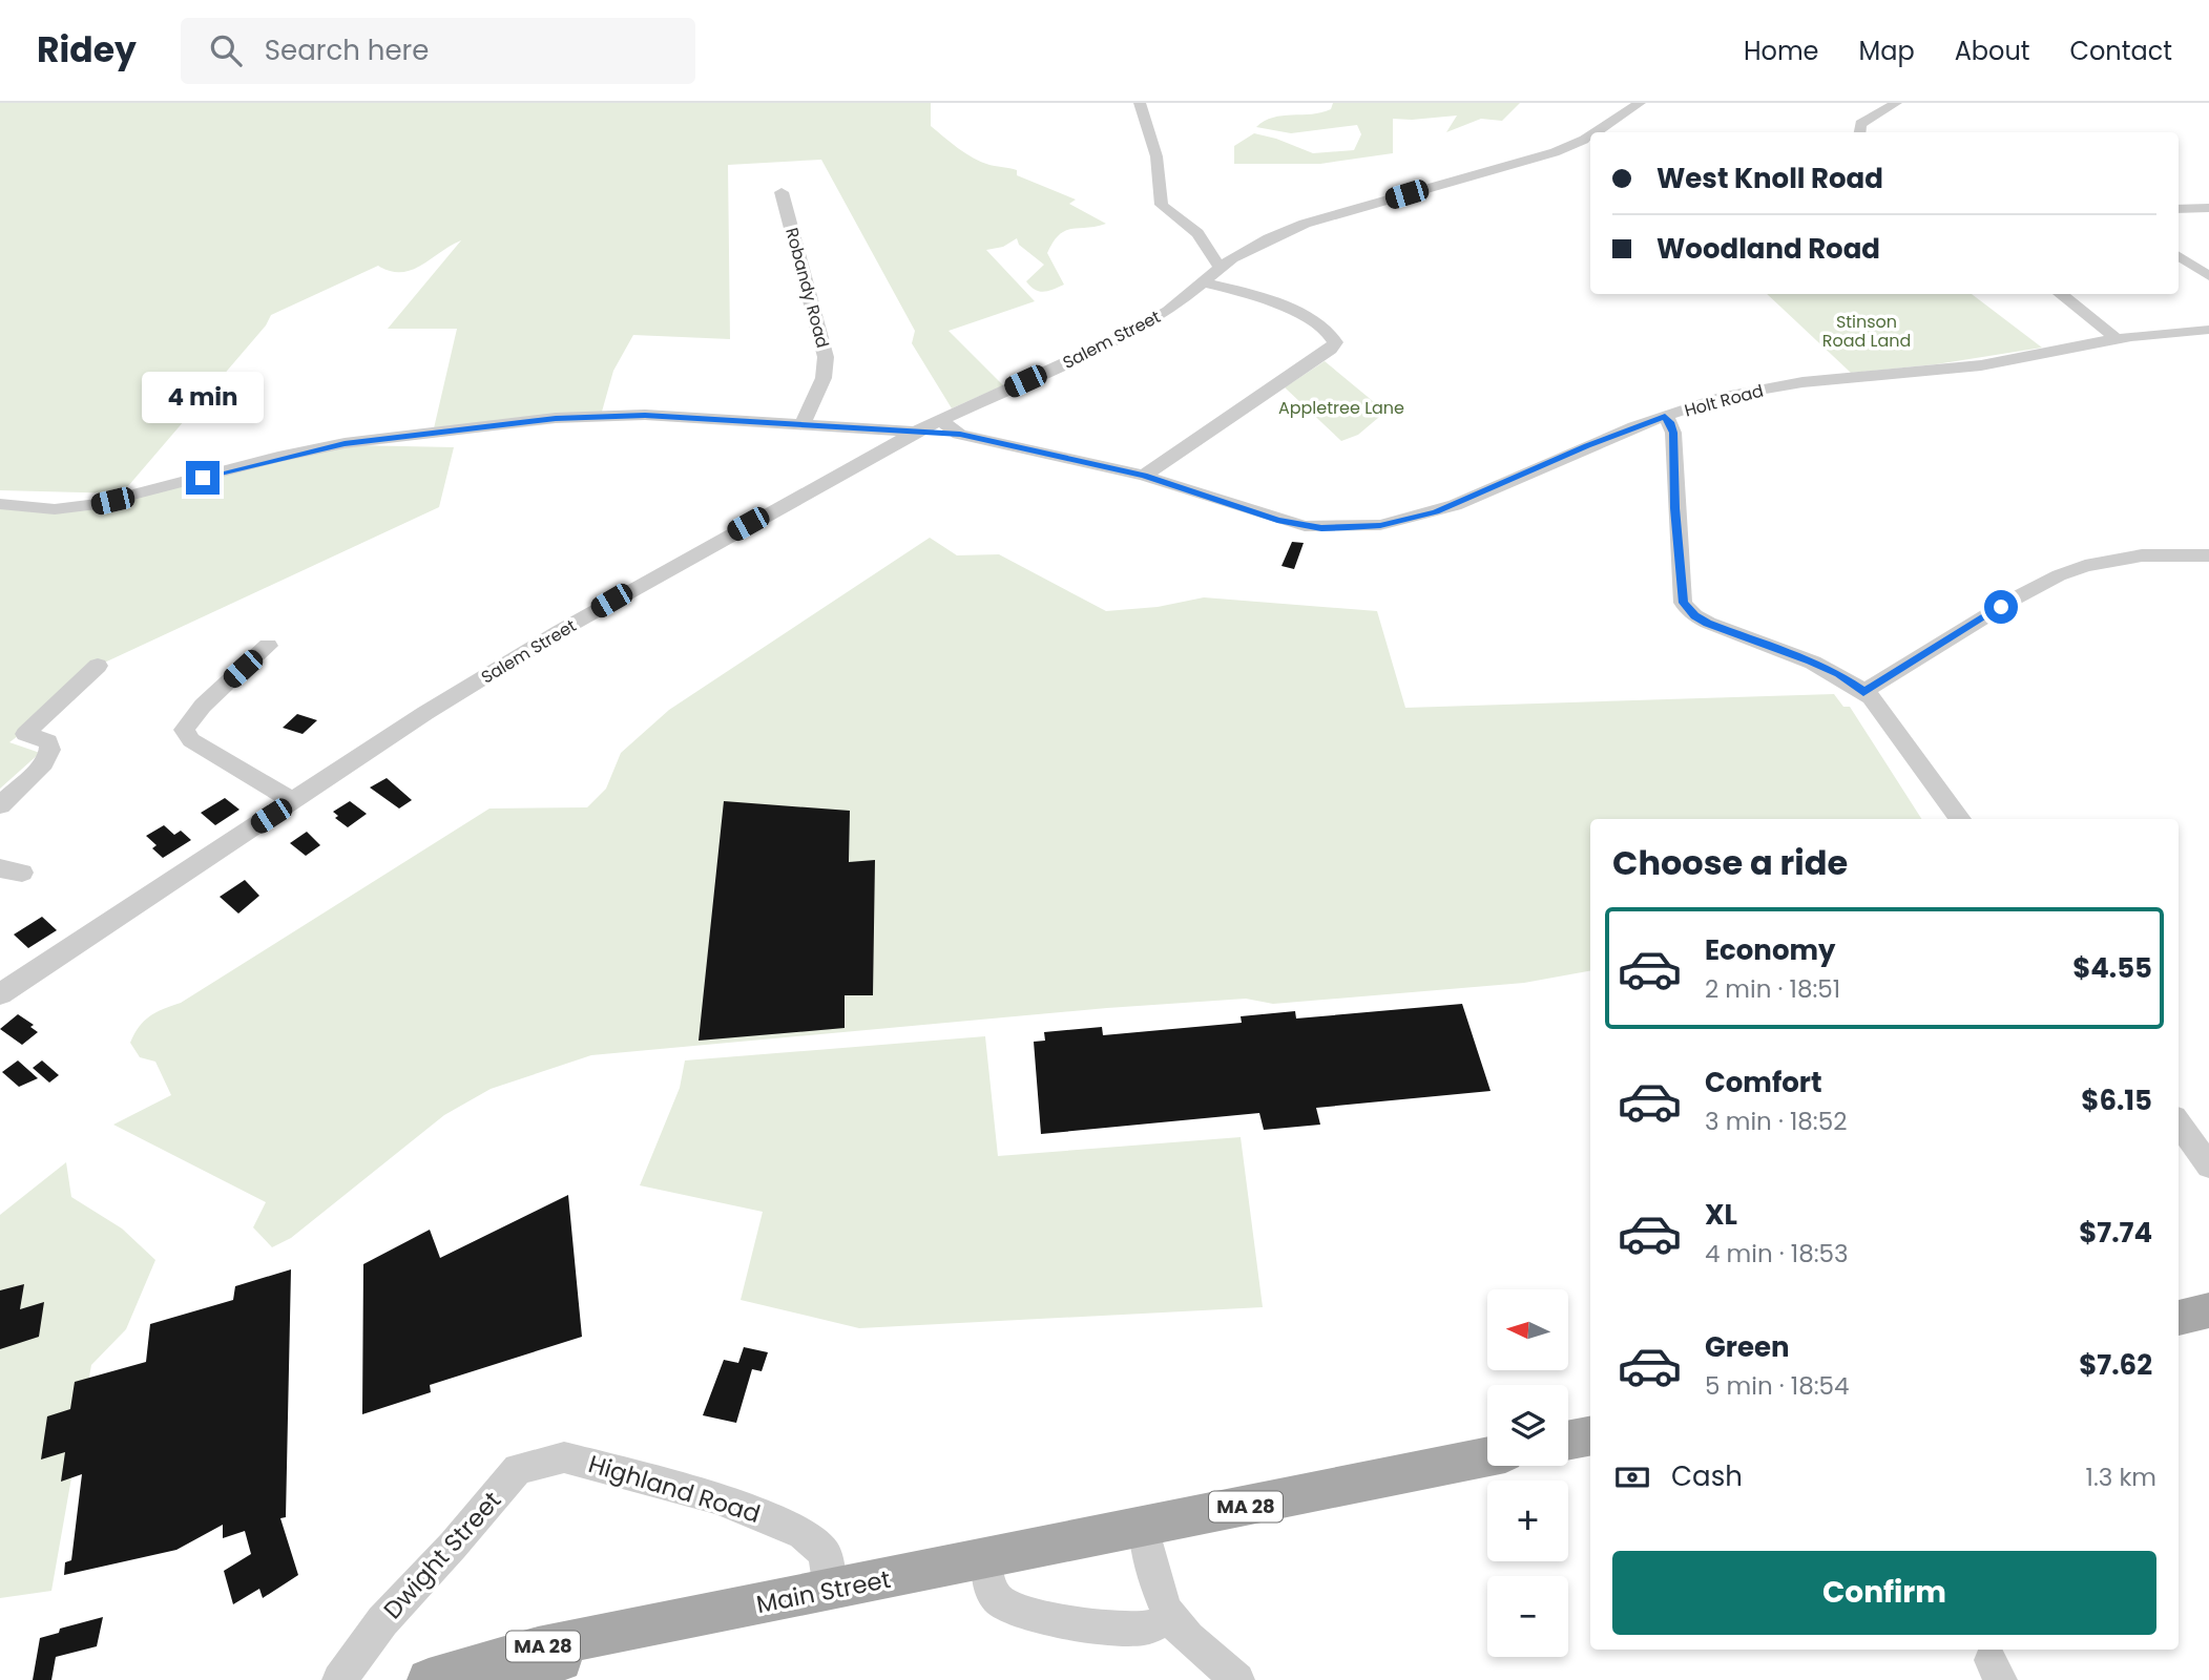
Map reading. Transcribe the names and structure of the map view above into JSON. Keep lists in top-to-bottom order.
{
  "streets": {
    "main road": ["MA 28", "Main Street"],
    "street": [
      "Robandy Road",
      "Salem Street",
      "Holt Road",
      "Highland Road",
      "Dwight Street"
    ]
  },
  "crossings": [
    ["Robandy Road", "Holt Road"],
    ["Salem Street", "Holt Road"],
    ["Highland Road", "Dwight Street"],
    ["Highland Road", "Main Street"],
    ["MA 28", "Main Street"]
  ],
  "parks": ["Stinson Road Land", "Appletree Lane"],
  "north": "left",
  "page": {
    "header": "Ridey",
    "search": "Search here",
    "nav": [
      "Home",
      "Map",
      "About",
      "Contact"
    ],
    "banner": ["West Knoll Road", "Woodland Road"],
    "bubble": "4 min",
    "heading": "Choose a ride",
    "list": [
      {
        "name": "Economy",
        "note": "2 min · 18:51",
        "value": "$4.55"
      },
      {
        "name": "Comfort",
        "note": "3 min · 18:52",
        "value": "$6.15"
      },
      {
        "name": "XL",
        "note": "4 min · 18:53",
        "value": "$7.74"
      },
      {
        "name": "Green",
        "note": "5 min · 18:54",
        "value": "$7.62"
      }
    ],
    "map_buttons": ["+", "−"],
    "pay": ["Cash", "1.3 km"],
    "buttons": "Confirm"
  }
}
